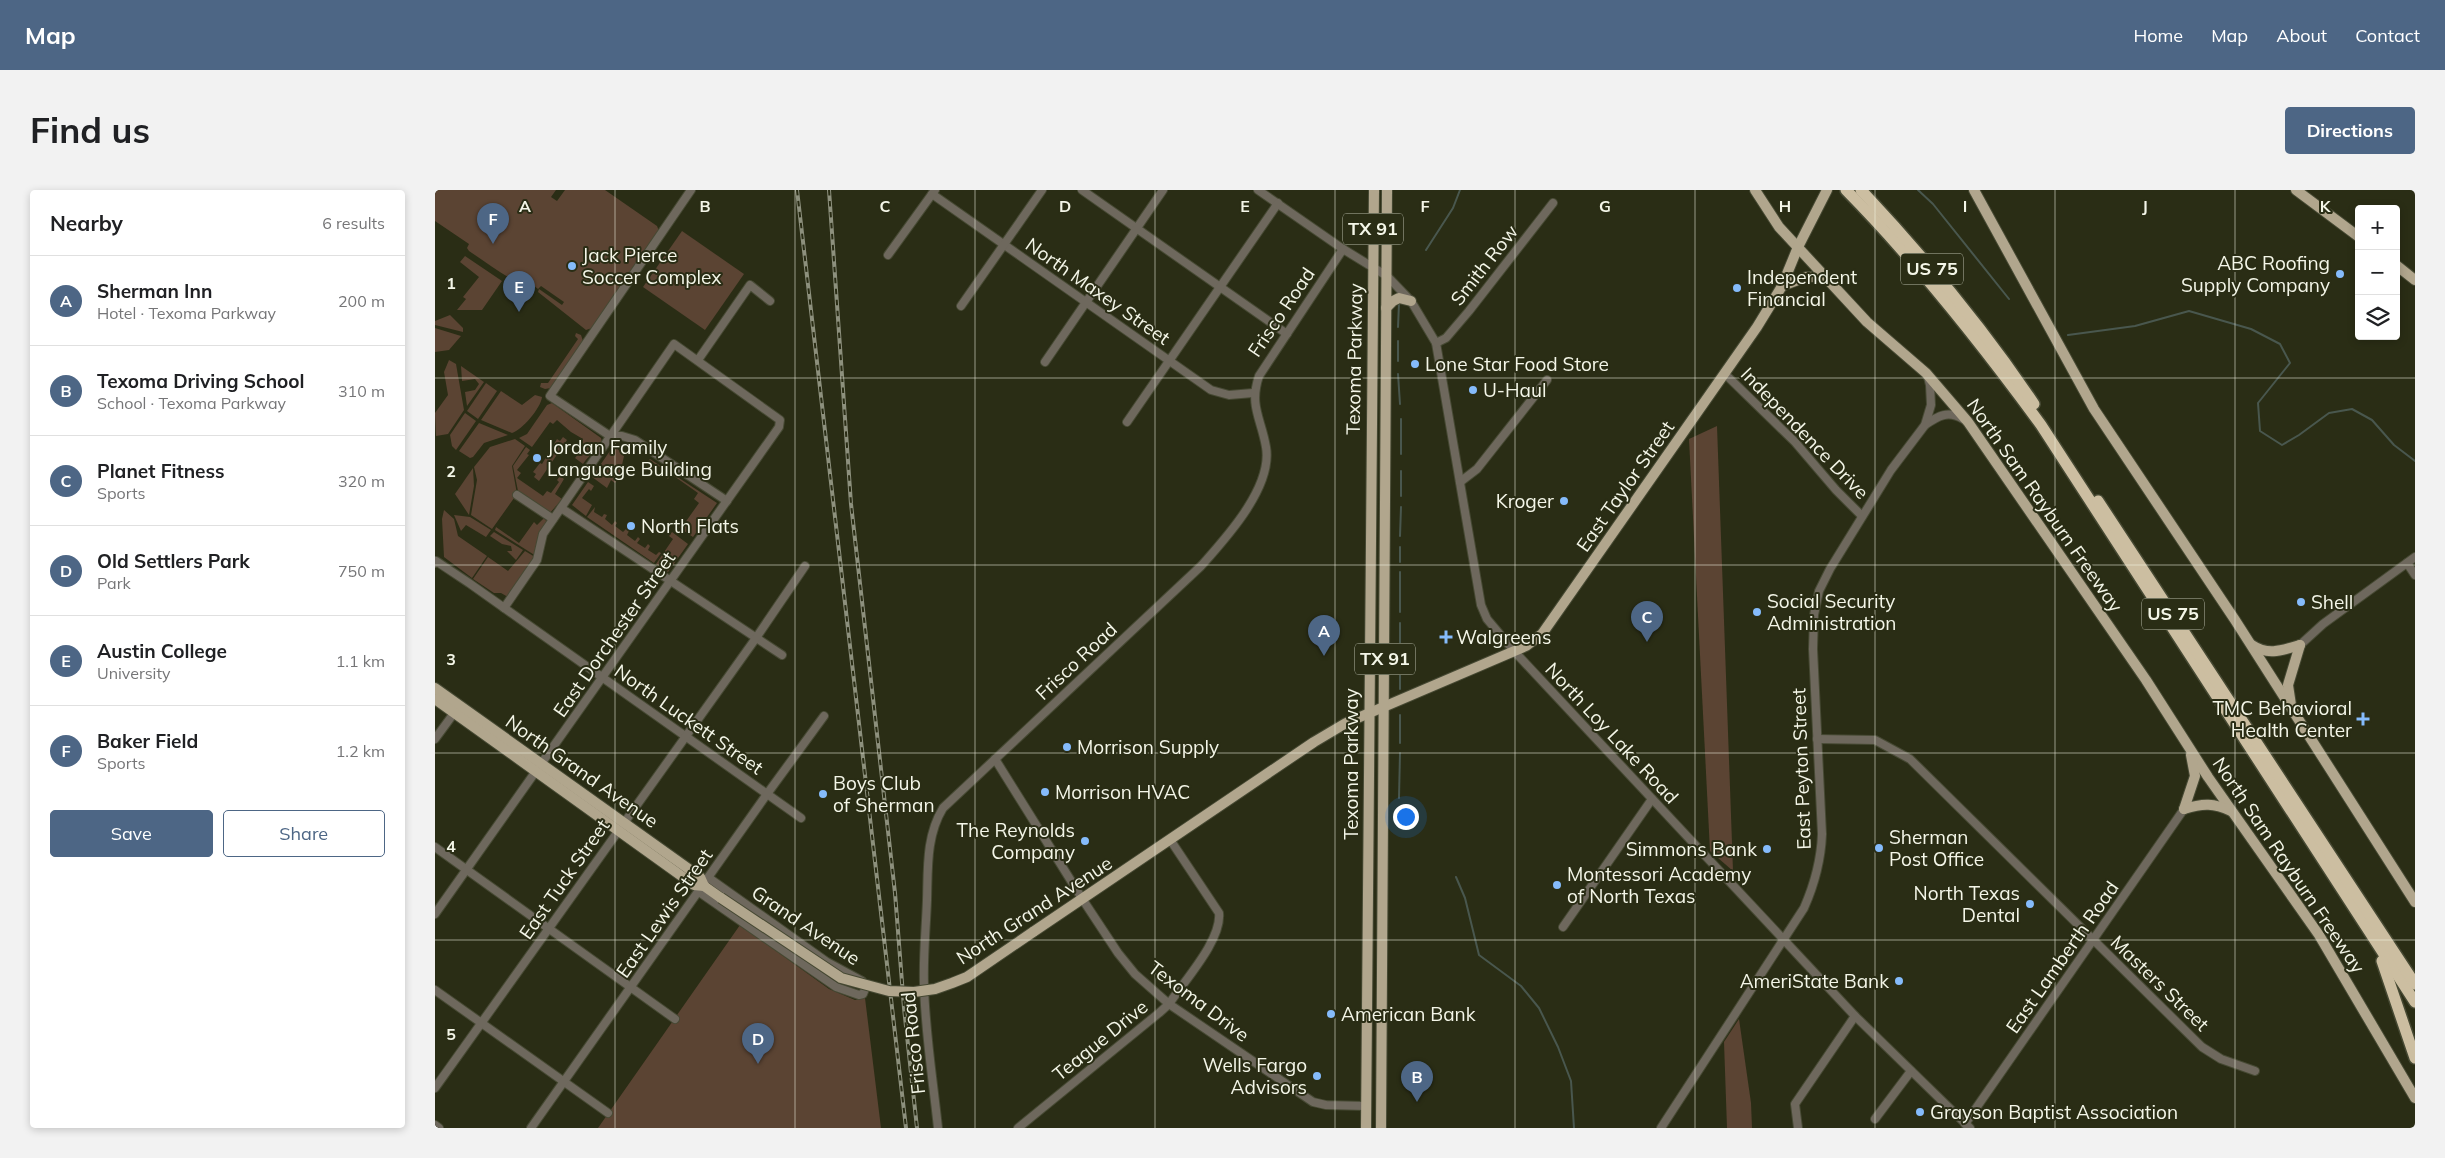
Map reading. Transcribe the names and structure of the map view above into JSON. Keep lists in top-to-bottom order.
{
  "streets": {
    "highway": ["US 75", "North Sam Rayburn Freeway"],
    "main road": [
      "TX 91",
      "Texoma Parkway",
      "East Taylor Street",
      "North Grand Avenue"
    ],
    "street": [
      "Smith Row",
      "North Maxey Street",
      "Frisco Road",
      "Independence Drive",
      "East Dorchester Street",
      "North Luckett Street",
      "North Loy Lake Road",
      "East Peyton Street",
      "East Tuck Street",
      "East Lewis Street",
      "Grand Avenue",
      "East Lamberth Road",
      "Masters Street",
      "Texoma Drive",
      "Teague Drive"
    ]
  },
  "crossings": [
    ["Smith Row", "North Loy Lake Road"],
    ["North Maxey Street", "Frisco Road"],
    ["Frisco Road", "Texoma Drive"],
    ["Texoma Parkway", "East Taylor Street"],
    ["Texoma Parkway", "North Loy Lake Road"],
    ["Texoma Parkway", "North Grand Avenue"],
    ["Texoma Parkway", "Texoma Drive"],
    ["Independence Drive", "East Taylor Street"],
    ["Independence Drive", "East Peyton Street"],
    ["East Taylor Street", "North Sam Rayburn Freeway"],
    ["East Taylor Street", "North Loy Lake Road"],
    ["East Taylor Street", "North Grand Avenue"],
    ["North Sam Rayburn Freeway", "East Peyton Street"],
    ["East Dorchester Street", "North Luckett Street"],
    ["East Dorchester Street", "North Grand Avenue"],
    ["North Luckett Street", "East Tuck Street"],
    ["North Luckett Street", "East Lewis Street"],
    ["North Loy Lake Road", "East Peyton Street"],
    ["North Loy Lake Road", "East Lamberth Road"],
    ["East Peyton Street", "Masters Street"],
    ["North Grand Avenue", "East Tuck Street"],
    ["North Grand Avenue", "East Lewis Street"],
    ["North Grand Avenue", "Grand Avenue"],
    ["North Grand Avenue", "Texoma Drive"],
    ["North Grand Avenue", "Teague Drive"],
    ["East Lewis Street", "Grand Avenue"],
    ["East Lamberth Road", "Masters Street"],
    ["Texoma Drive", "Teague Drive"]
  ],
  "places": {
    "other": [
      "Jack Pierce Soccer Complex",
      "ABC Roofing Supply Company",
      "Independent Financial",
      "Lone Star Food Store",
      "U-Haul",
      "Jordan Family Language Building",
      "Kroger",
      "North Flats",
      "Shell",
      "Social Security Administration",
      "Morrison Supply",
      "Morrison HVAC",
      "Boys Club of Sherman",
      "The Reynolds Company",
      "Sherman Post Office",
      "Simmons Bank",
      "Montessori Academy of North Texas",
      "North Texas Dental",
      "AmeriState Bank",
      "American Bank",
      "Wells Fargo Advisors",
      "Grayson Baptist Association"
    ],
    "health": ["Walgreens", "TMC Behavioral Health Center"]
  },
  "page": {
    "header": "Map",
    "nav": [
      "Home",
      "Map",
      "About",
      "Contact"
    ],
    "buttons": [
      "Directions",
      ["Save", "Share"]
    ],
    "title": "Find us",
    "heading": ["Nearby", "6 results"],
    "pins": [
      "F",
      "E",
      "C",
      "A",
      "D",
      "B"
    ],
    "map_buttons": ["+", "−"],
    "list": [
      {
        "mark": "A",
        "name": "Sherman Inn",
        "note": "Hotel · Texoma Parkway",
        "value": "200 m"
      },
      {
        "mark": "B",
        "name": "Texoma Driving School",
        "note": "School · Texoma Parkway",
        "value": "310 m"
      },
      {
        "mark": "C",
        "name": "Planet Fitness",
        "note": "Sports",
        "value": "320 m"
      },
      {
        "mark": "D",
        "name": "Old Settlers Park",
        "note": "Park",
        "value": "750 m"
      },
      {
        "mark": "E",
        "name": "Austin College",
        "note": "University",
        "value": "1.1 km"
      },
      {
        "mark": "F",
        "name": "Baker Field",
        "note": "Sports",
        "value": "1.2 km"
      }
    ]
  },
  "grid": {
    "columns": [
      "A",
      "B",
      "C",
      "D",
      "E",
      "F",
      "G",
      "H",
      "I",
      "J",
      "K"
    ],
    "rows": [
      "1",
      "2",
      "3",
      "4",
      "5"
    ]
  }
}
